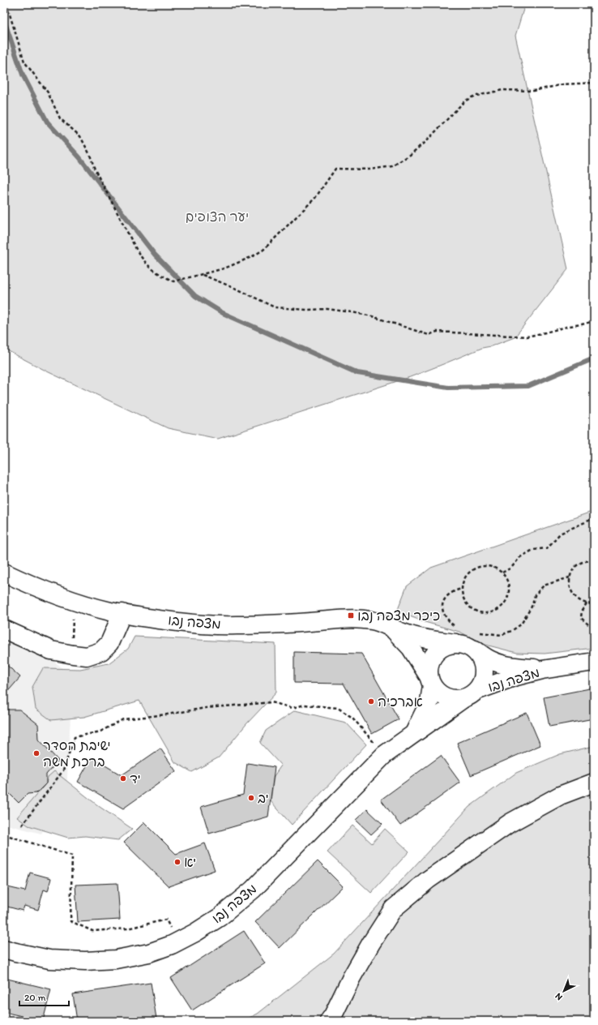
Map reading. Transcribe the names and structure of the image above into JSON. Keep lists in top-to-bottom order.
{
  "streets": {
    "street": ["מצפה נבו"]
  },
  "parks": ["יער הצופים"],
  "places": {
    "transit": ["כיכר מצפה נבו"],
    "other": [
      "אברכיה",
      "ישיבת הסדר ברכת משה",
      "ד'",
      "ב'",
      "א'"
    ]
  },
  "scale_bar": "20 m",
  "north": "bottom left"
}
